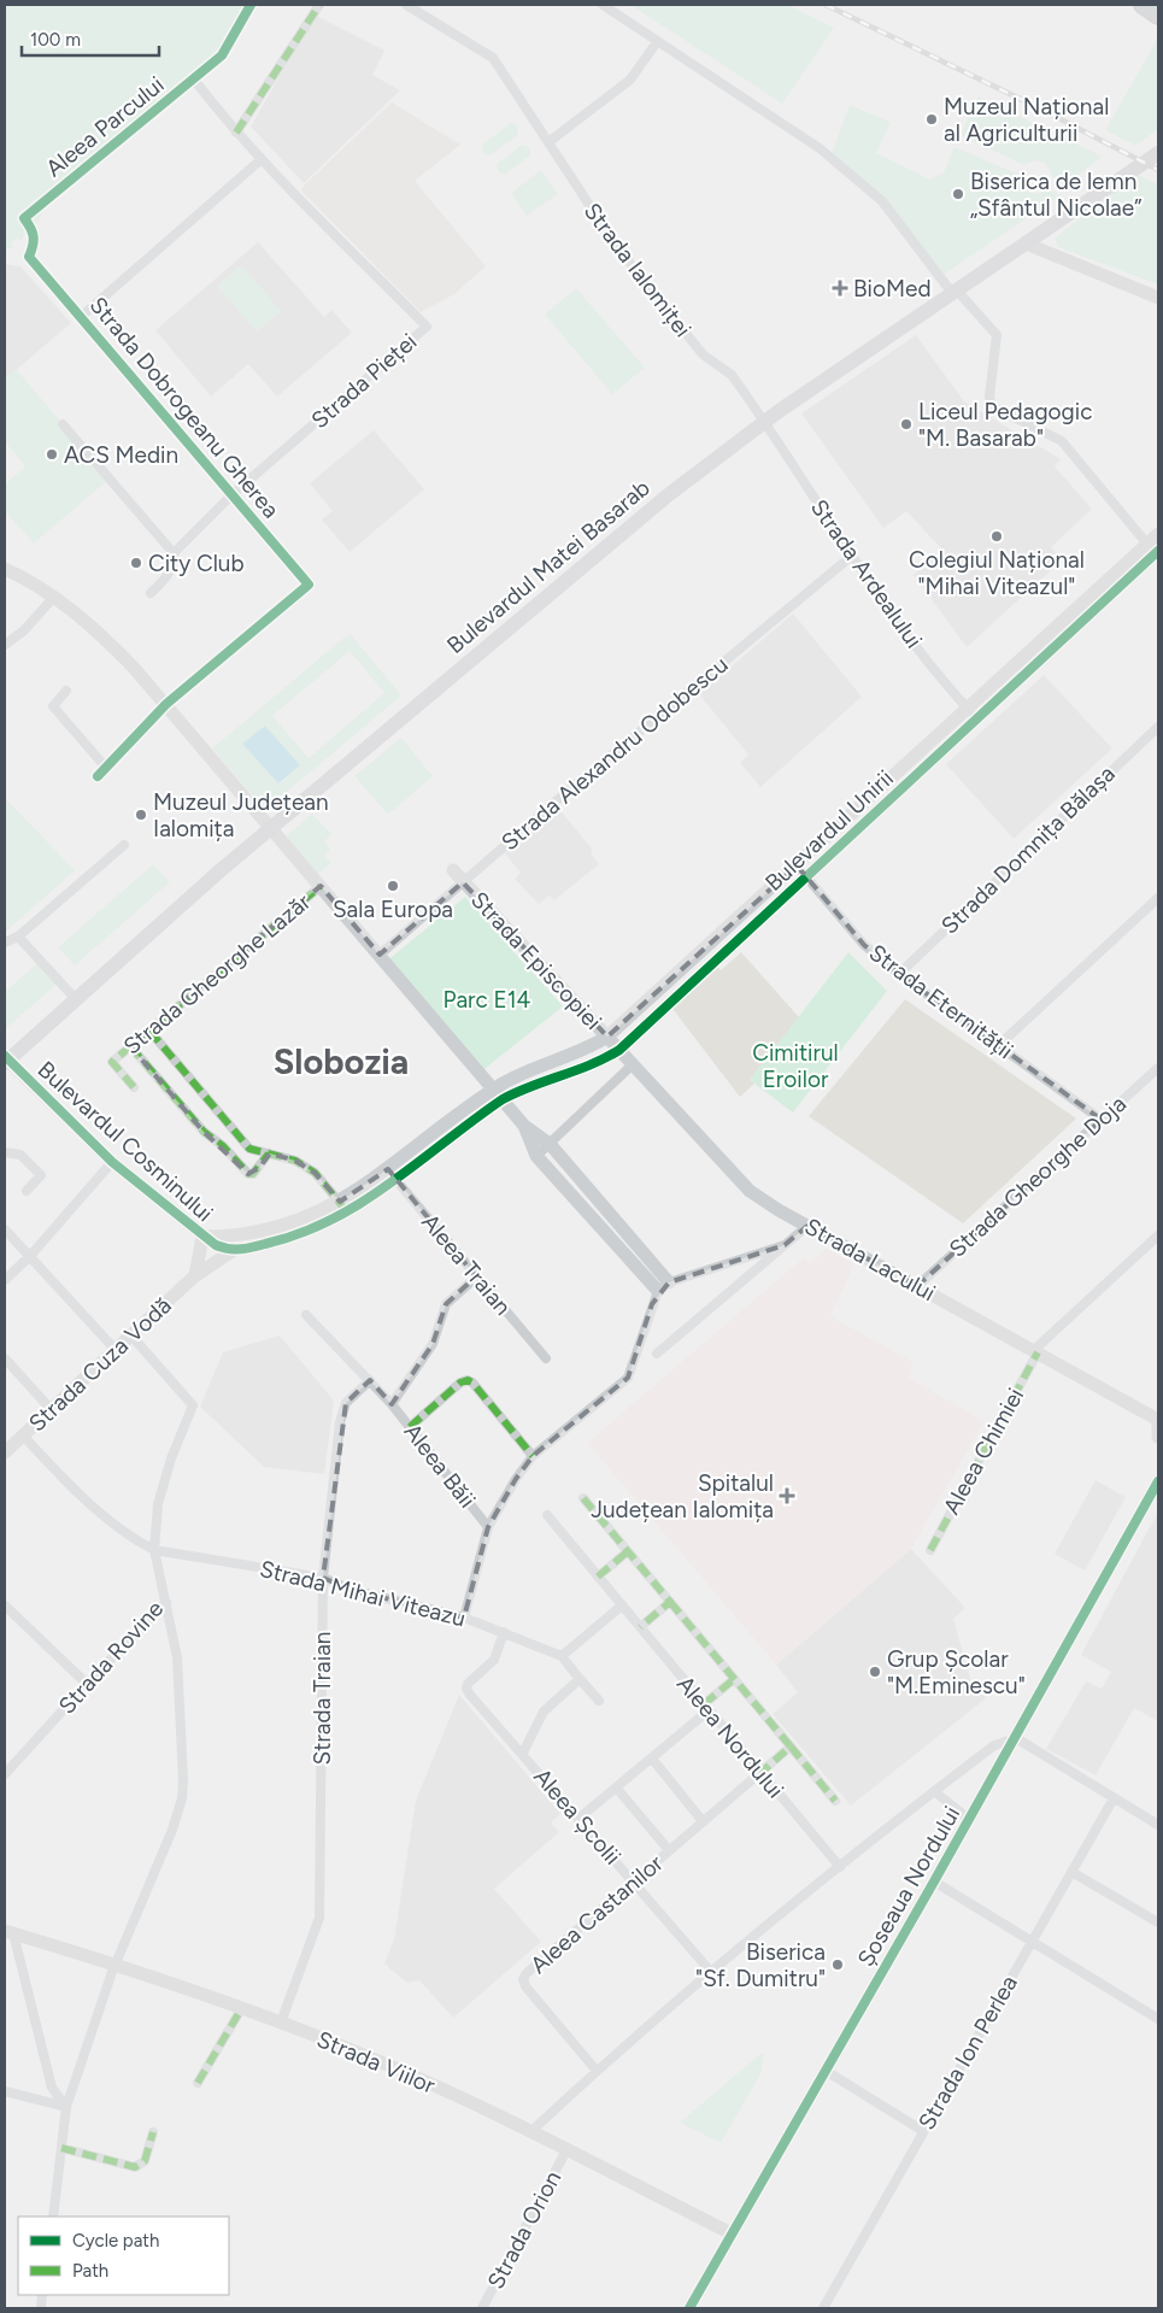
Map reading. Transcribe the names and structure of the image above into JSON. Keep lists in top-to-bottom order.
{
  "streets": {
    "main road": ["Bulevardul Matei Basarab"],
    "street": [
      "Aleea Parcului",
      "Strada Ialomiței",
      "Strada Pieței",
      "Strada Dobrogeanu Gherea",
      "Strada Ardealului",
      "Strada Alexandru Odobescu",
      "Bulevardul Unirii",
      "Strada Domnița Bălașa",
      "Strada Episcopiei",
      "Strada Gheorghe Lazăr",
      "Strada Eternității",
      "Bulevardul Cosminului",
      "Strada Gheorghe Doja",
      "Strada Lacului",
      "Aleea Traian",
      "Strada Cuza Vodă",
      "Aleea Chimiei",
      "Aleea Băii",
      "Strada Mihai Viteazu",
      "Strada Rovine",
      "Strada Traian",
      "Aleea Nordului",
      "Aleea Școlii",
      "Șoseaua Nordului",
      "Aleea Castanilor",
      "Strada Ion Perlea",
      "Strada Viilor",
      "Strada Orion"
    ]
  },
  "crossings": [
    ["Aleea Parcului", "Strada Dobrogeanu Gherea"],
    ["Strada Ialomiței", "Bulevardul Matei Basarab"],
    ["Strada Ialomiței", "Strada Ardealului"],
    ["Strada Pieței", "Strada Dobrogeanu Gherea"],
    ["Bulevardul Matei Basarab", "Strada Ardealului"],
    ["Bulevardul Matei Basarab", "Bulevardul Cosminului"],
    ["Strada Ardealului", "Strada Alexandru Odobescu"],
    ["Strada Ardealului", "Bulevardul Unirii"],
    ["Strada Alexandru Odobescu", "Strada Episcopiei"],
    ["Bulevardul Unirii", "Strada Episcopiei"],
    ["Bulevardul Unirii", "Strada Eternității"],
    ["Bulevardul Unirii", "Bulevardul Cosminului"],
    ["Bulevardul Unirii", "Strada Lacului"],
    ["Strada Domnița Bălașa", "Strada Eternității"],
    ["Strada Episcopiei", "Strada Lacului"],
    ["Strada Eternității", "Strada Gheorghe Doja"],
    ["Bulevardul Cosminului", "Aleea Traian"],
    ["Bulevardul Cosminului", "Strada Cuza Vodă"],
    ["Strada Gheorghe Doja", "Strada Lacului"],
    ["Strada Lacului", "Aleea Chimiei"],
    ["Aleea Traian", "Aleea Băii"],
    ["Strada Cuza Vodă", "Strada Mihai Viteazu"],
    ["Strada Cuza Vodă", "Strada Rovine"],
    ["Aleea Băii", "Strada Traian"],
    ["Strada Mihai Viteazu", "Strada Rovine"],
    ["Strada Mihai Viteazu", "Strada Traian"],
    ["Strada Mihai Viteazu", "Aleea Școlii"],
    ["Strada Traian", "Strada Viilor"],
    ["Aleea Nordului", "Aleea Castanilor"],
    ["Aleea Școlii", "Aleea Castanilor"],
    ["Șoseaua Nordului", "Strada Viilor"],
    ["Strada Viilor", "Strada Orion"]
  ],
  "districts": ["Slobozia"],
  "parks": ["Parc E14", "Cimitirul Eroilor"],
  "places": {
    "other": [
      "Muzeul Național al Agriculturii",
      "Biserica de lemn „Sfântul Nicolae”",
      "Liceul Pedagogic \"M. Basarab\"",
      "ACS Medin",
      "Colegiul Național \"Mihai Viteazul\"",
      "City Club",
      "Muzeul Județean Ialomița",
      "Sala Europa",
      "Grup Școlar \"M.Eminescu\"",
      "Biserica \"Sf. Dumitru\""
    ],
    "health": ["BioMed", "Spitalul Județean Ialomița"]
  },
  "legend": ["Cycle path", "Path"],
  "scale_bar": "100 m"
}
